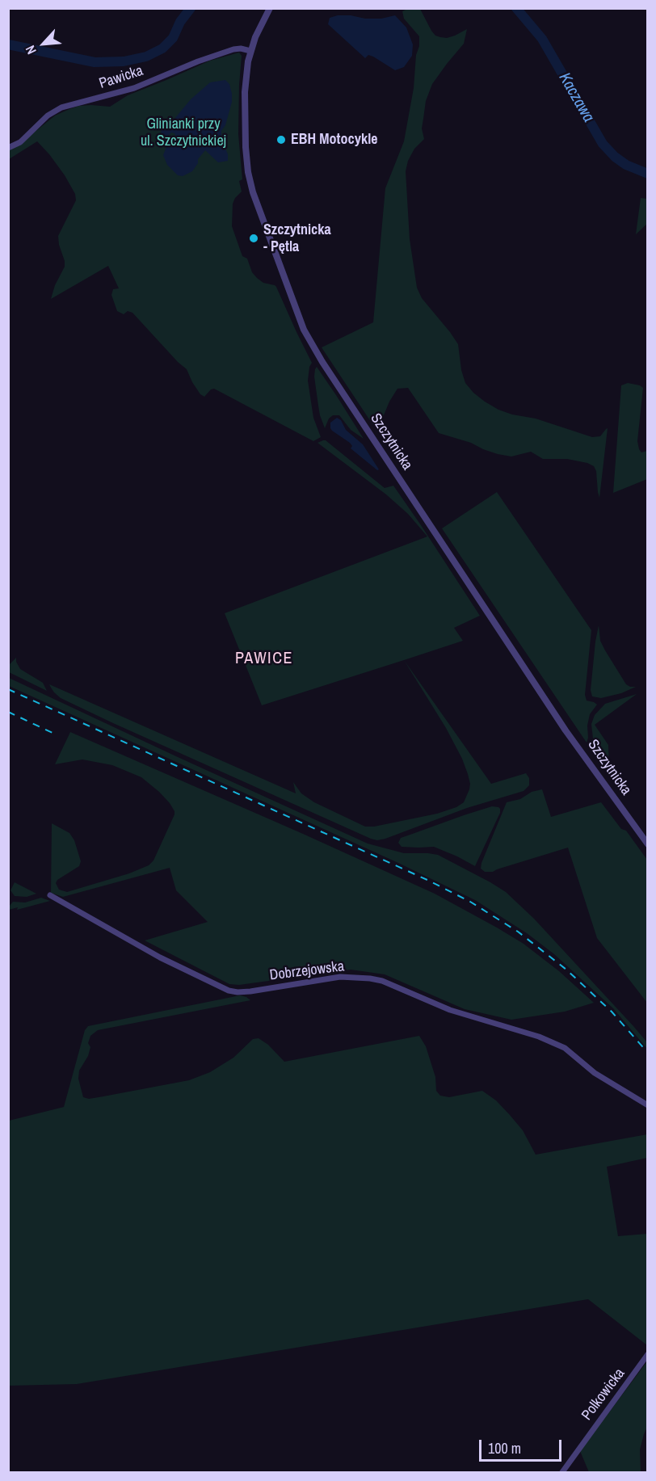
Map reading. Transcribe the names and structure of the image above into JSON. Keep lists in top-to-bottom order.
{
  "streets": {
    "street": [
      "Pawicka",
      "Szczytnicka",
      "Dobrzejowska",
      "Polkowicka"
    ]
  },
  "crossings": [
    ["Pawicka", "Szczytnicka"]
  ],
  "districts": ["PAWICE"],
  "water": ["Kaczawa"],
  "parks": ["Glinianki przy ul. Szczytnickiej"],
  "places": ["EBH Motocykle", "Szczytnicka - Pętla"],
  "scale_bar": "100 m",
  "north": "bottom left"
}
